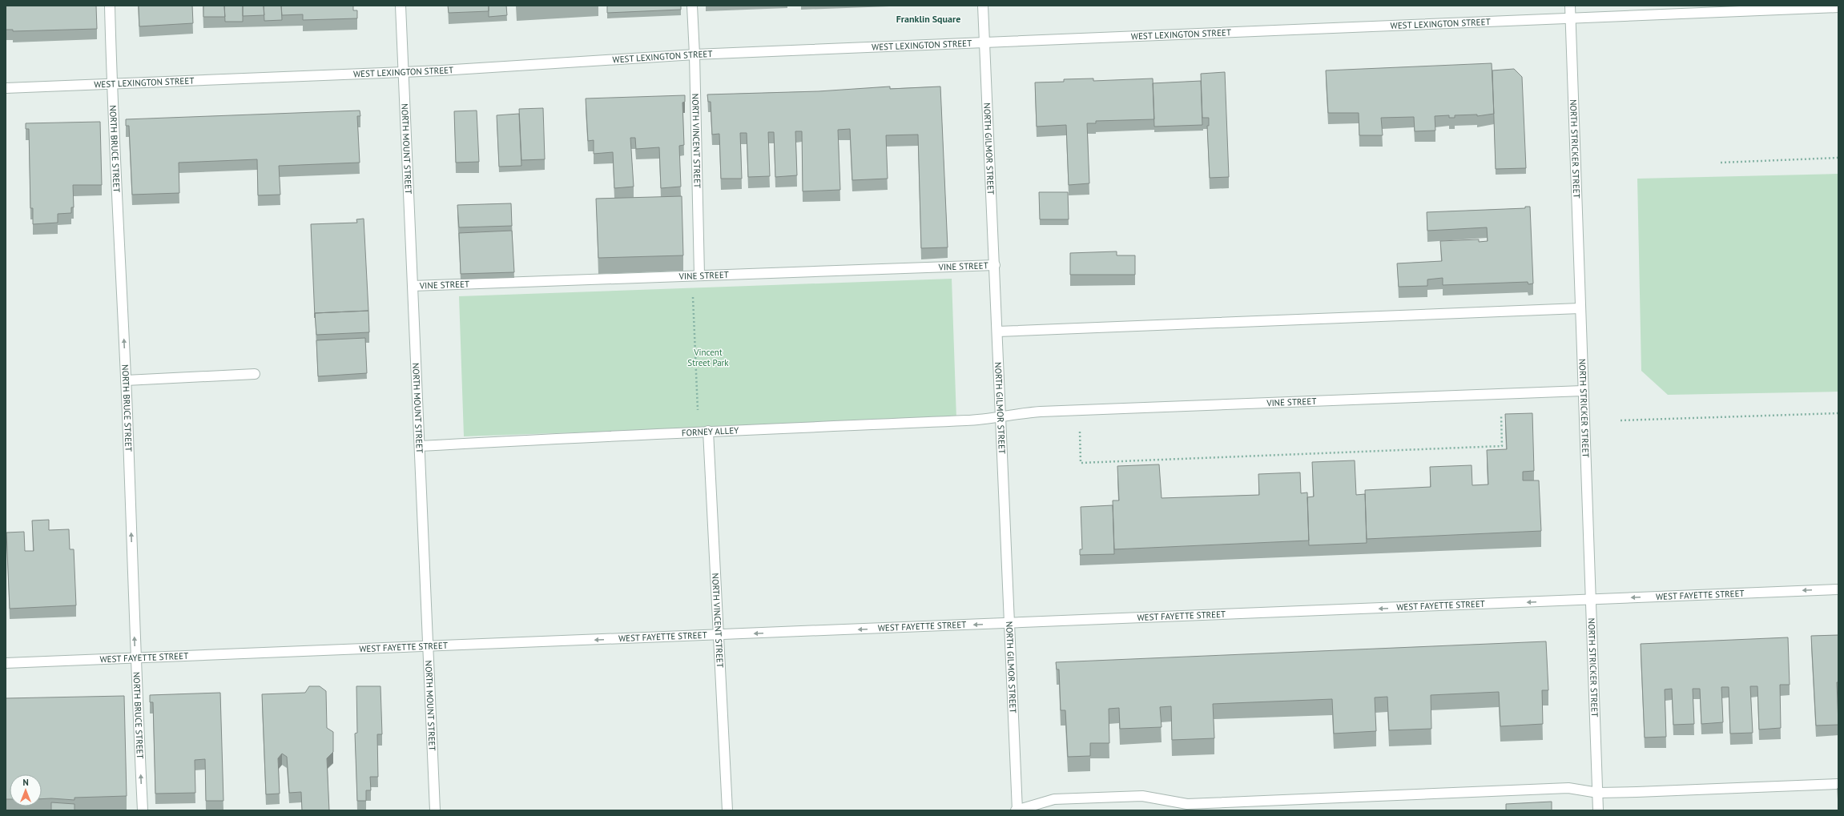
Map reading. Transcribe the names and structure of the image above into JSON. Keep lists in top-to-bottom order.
{
  "streets": {
    "street": [
      "WEST LEXINGTON STREET",
      "NORTH VINCENT STREET",
      "NORTH BRUCE STREET",
      "NORTH MOUNT STREET",
      "NORTH GILMOR STREET",
      "NORTH STRICKER STREET",
      "VINE STREET",
      "FORNEY ALLEY",
      "WEST FAYETTE STREET"
    ]
  },
  "crossings": [
    ["WEST LEXINGTON STREET", "NORTH VINCENT STREET"],
    ["WEST LEXINGTON STREET", "NORTH BRUCE STREET"],
    ["WEST LEXINGTON STREET", "NORTH MOUNT STREET"],
    ["WEST LEXINGTON STREET", "NORTH GILMOR STREET"],
    ["WEST LEXINGTON STREET", "NORTH STRICKER STREET"],
    ["NORTH VINCENT STREET", "VINE STREET"],
    ["NORTH VINCENT STREET", "FORNEY ALLEY"],
    ["NORTH VINCENT STREET", "WEST FAYETTE STREET"],
    ["NORTH BRUCE STREET", "WEST FAYETTE STREET"],
    ["NORTH MOUNT STREET", "VINE STREET"],
    ["NORTH MOUNT STREET", "FORNEY ALLEY"],
    ["NORTH MOUNT STREET", "WEST FAYETTE STREET"],
    ["NORTH GILMOR STREET", "VINE STREET"],
    ["NORTH GILMOR STREET", "FORNEY ALLEY"],
    ["NORTH GILMOR STREET", "WEST FAYETTE STREET"],
    ["NORTH STRICKER STREET", "VINE STREET"],
    ["NORTH STRICKER STREET", "WEST FAYETTE STREET"],
    ["VINE STREET", "FORNEY ALLEY"]
  ],
  "one_way": ["NORTH BRUCE STREET", "WEST FAYETTE STREET"],
  "districts": ["Franklin Square"],
  "parks": ["Vincent Street Park"],
  "north": "top"
}
